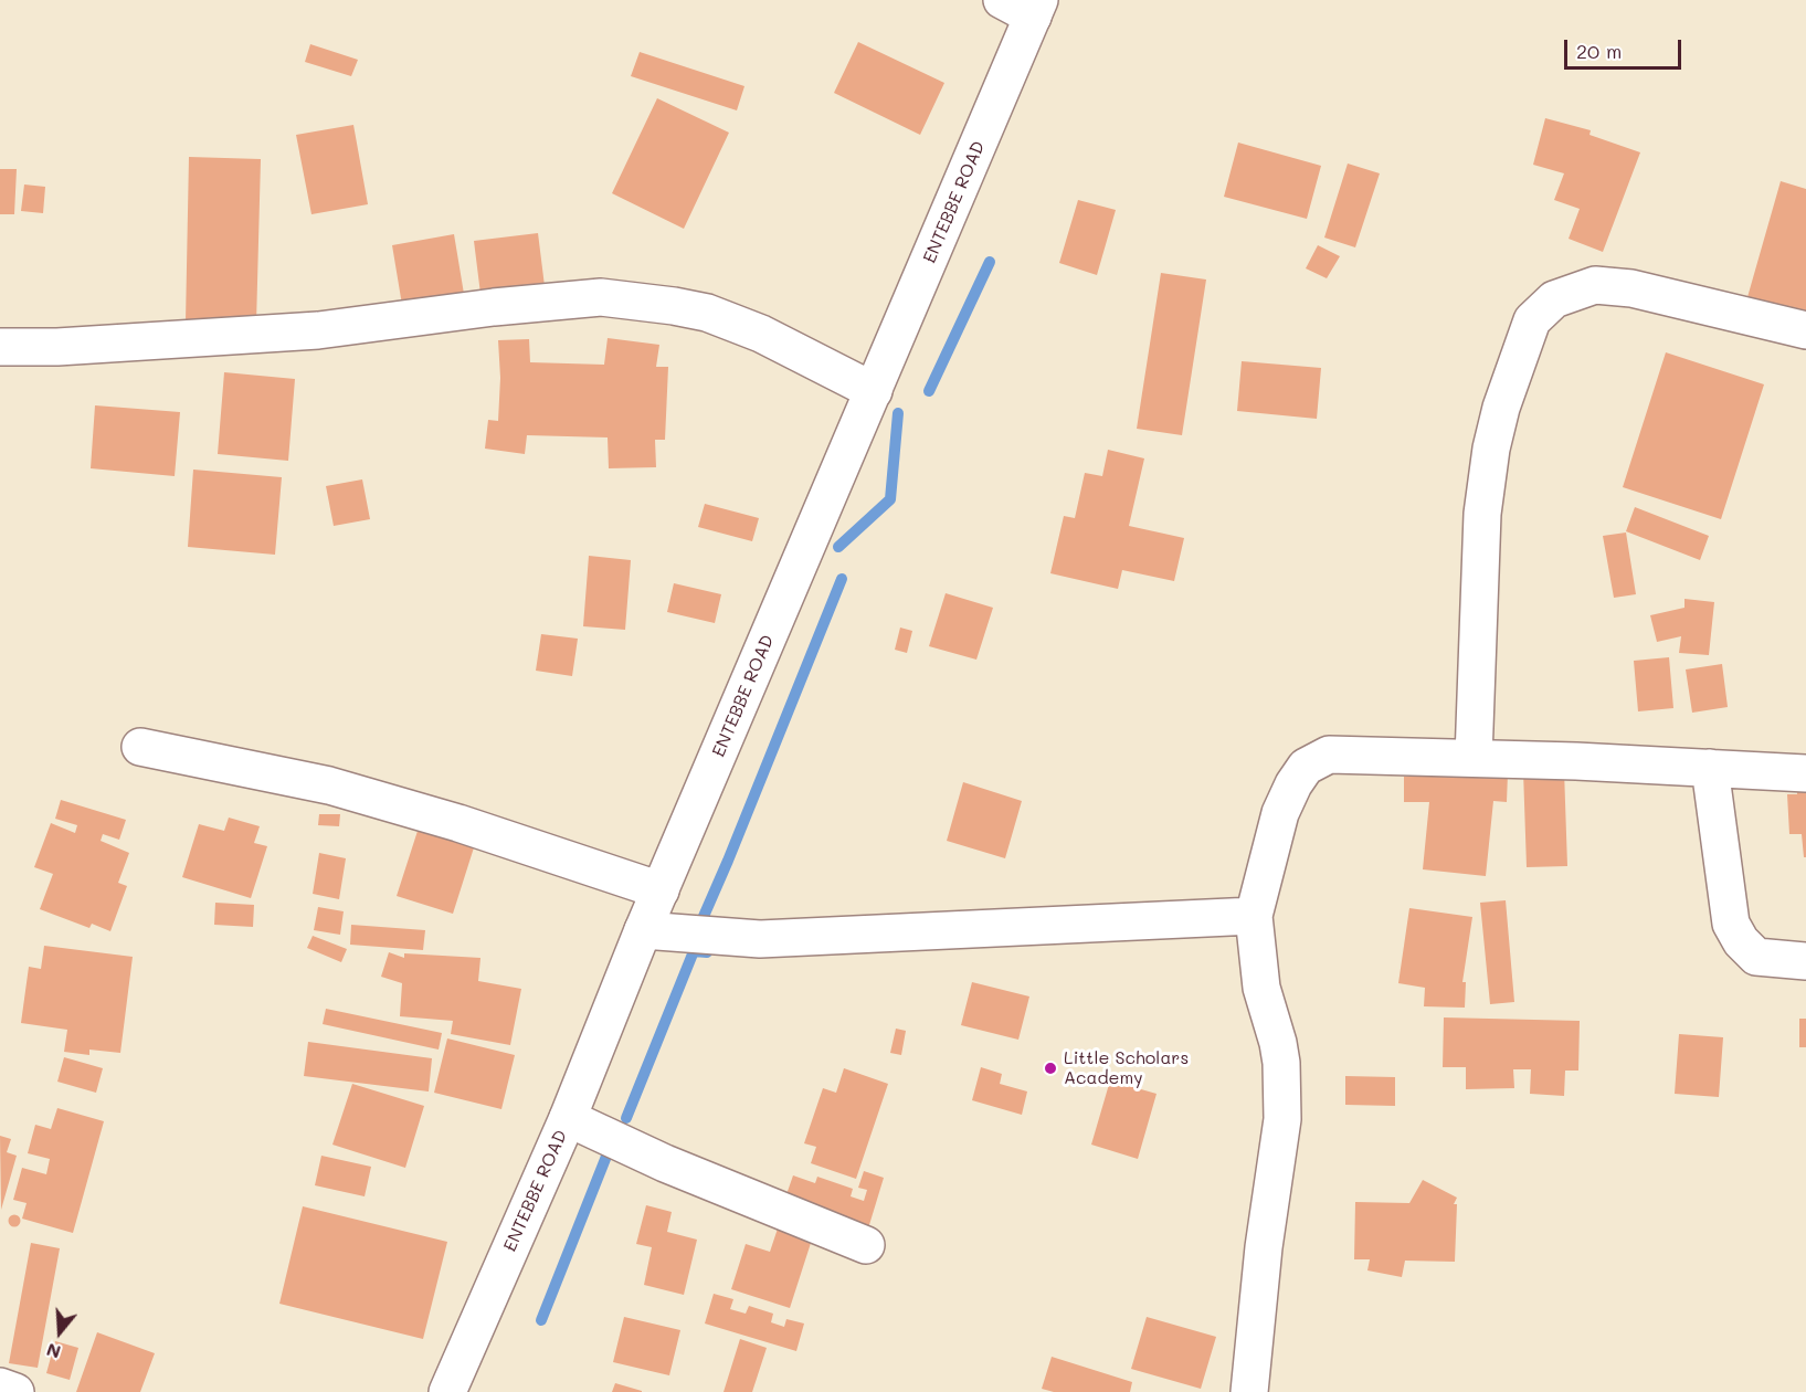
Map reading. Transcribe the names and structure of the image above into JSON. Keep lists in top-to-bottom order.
{
  "streets": {
    "street": ["ENTEBBE ROAD"]
  },
  "places": ["Little Scholars Academy"],
  "scale_bar": "20 m",
  "north": "bottom"
}
